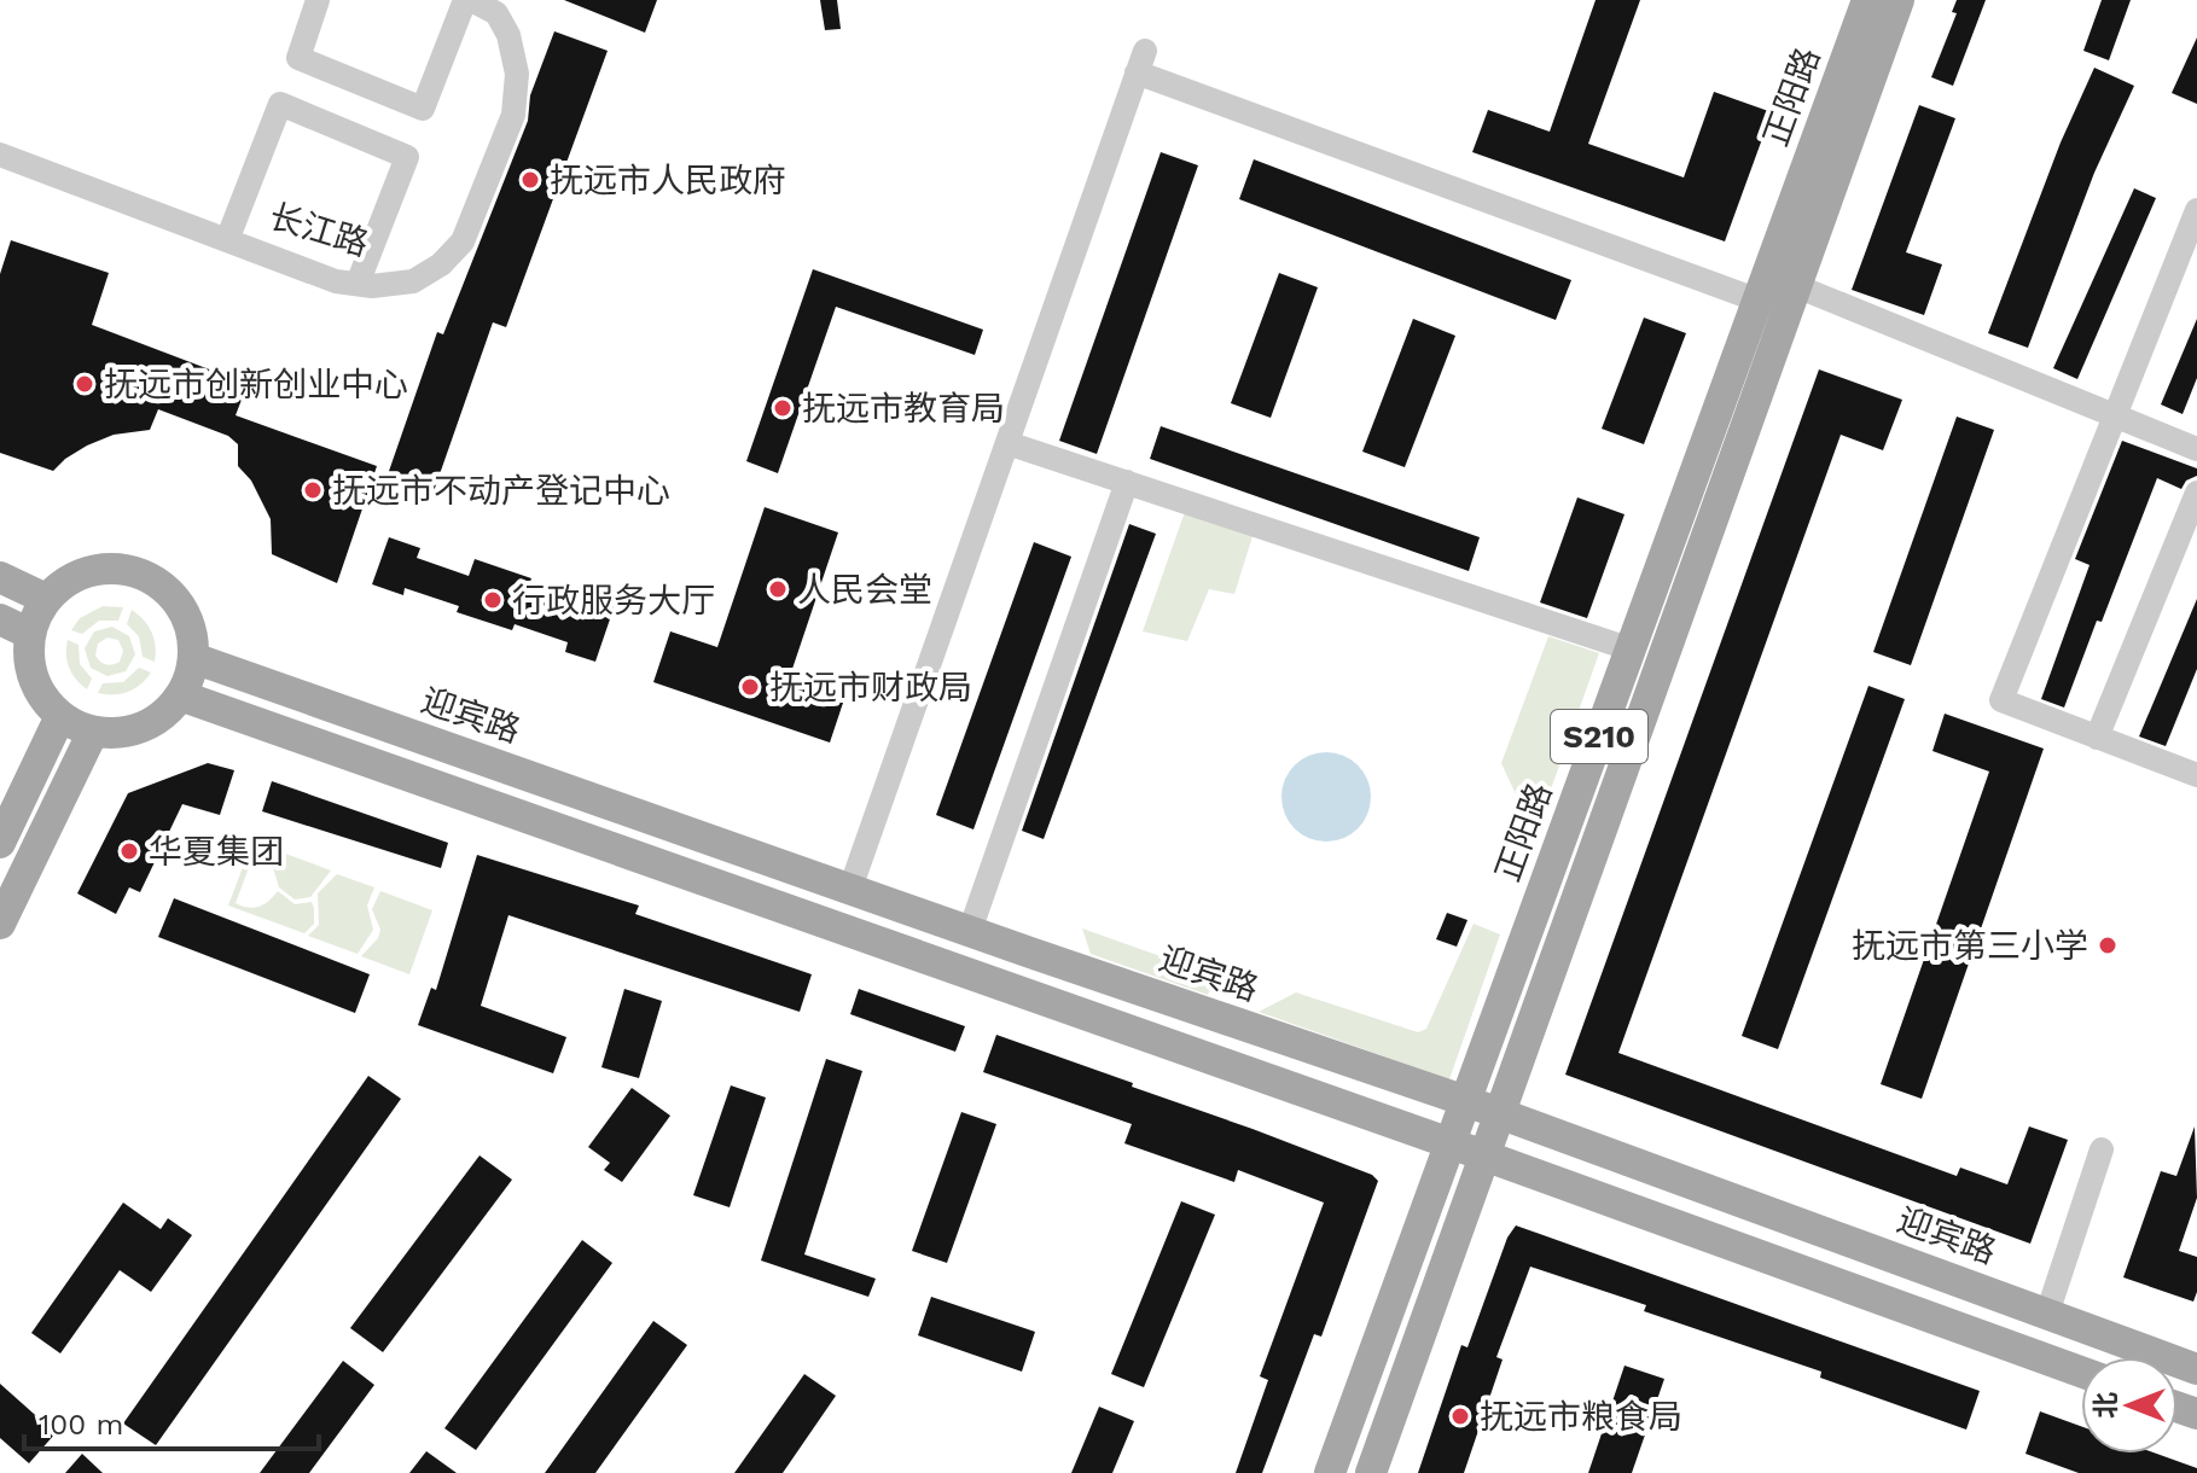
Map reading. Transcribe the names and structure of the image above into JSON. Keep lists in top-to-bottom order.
{
  "streets": {
    "main road": ["正阳路", "迎宾路", "S210"],
    "street": ["长江路"]
  },
  "crossings": [
    ["正阳路", "迎宾路"]
  ],
  "places": [
    "抚远市人民政府",
    "抚远市创新创业中心",
    "抚远市教育局",
    "抚远市不动产登记中心",
    "人民会堂",
    "行政服务大厅",
    "抚远市财政局",
    "华夏集团",
    "抚远市第三小学",
    "抚远市粮食局"
  ],
  "scale_bar": "100 m",
  "north": "left"
}
